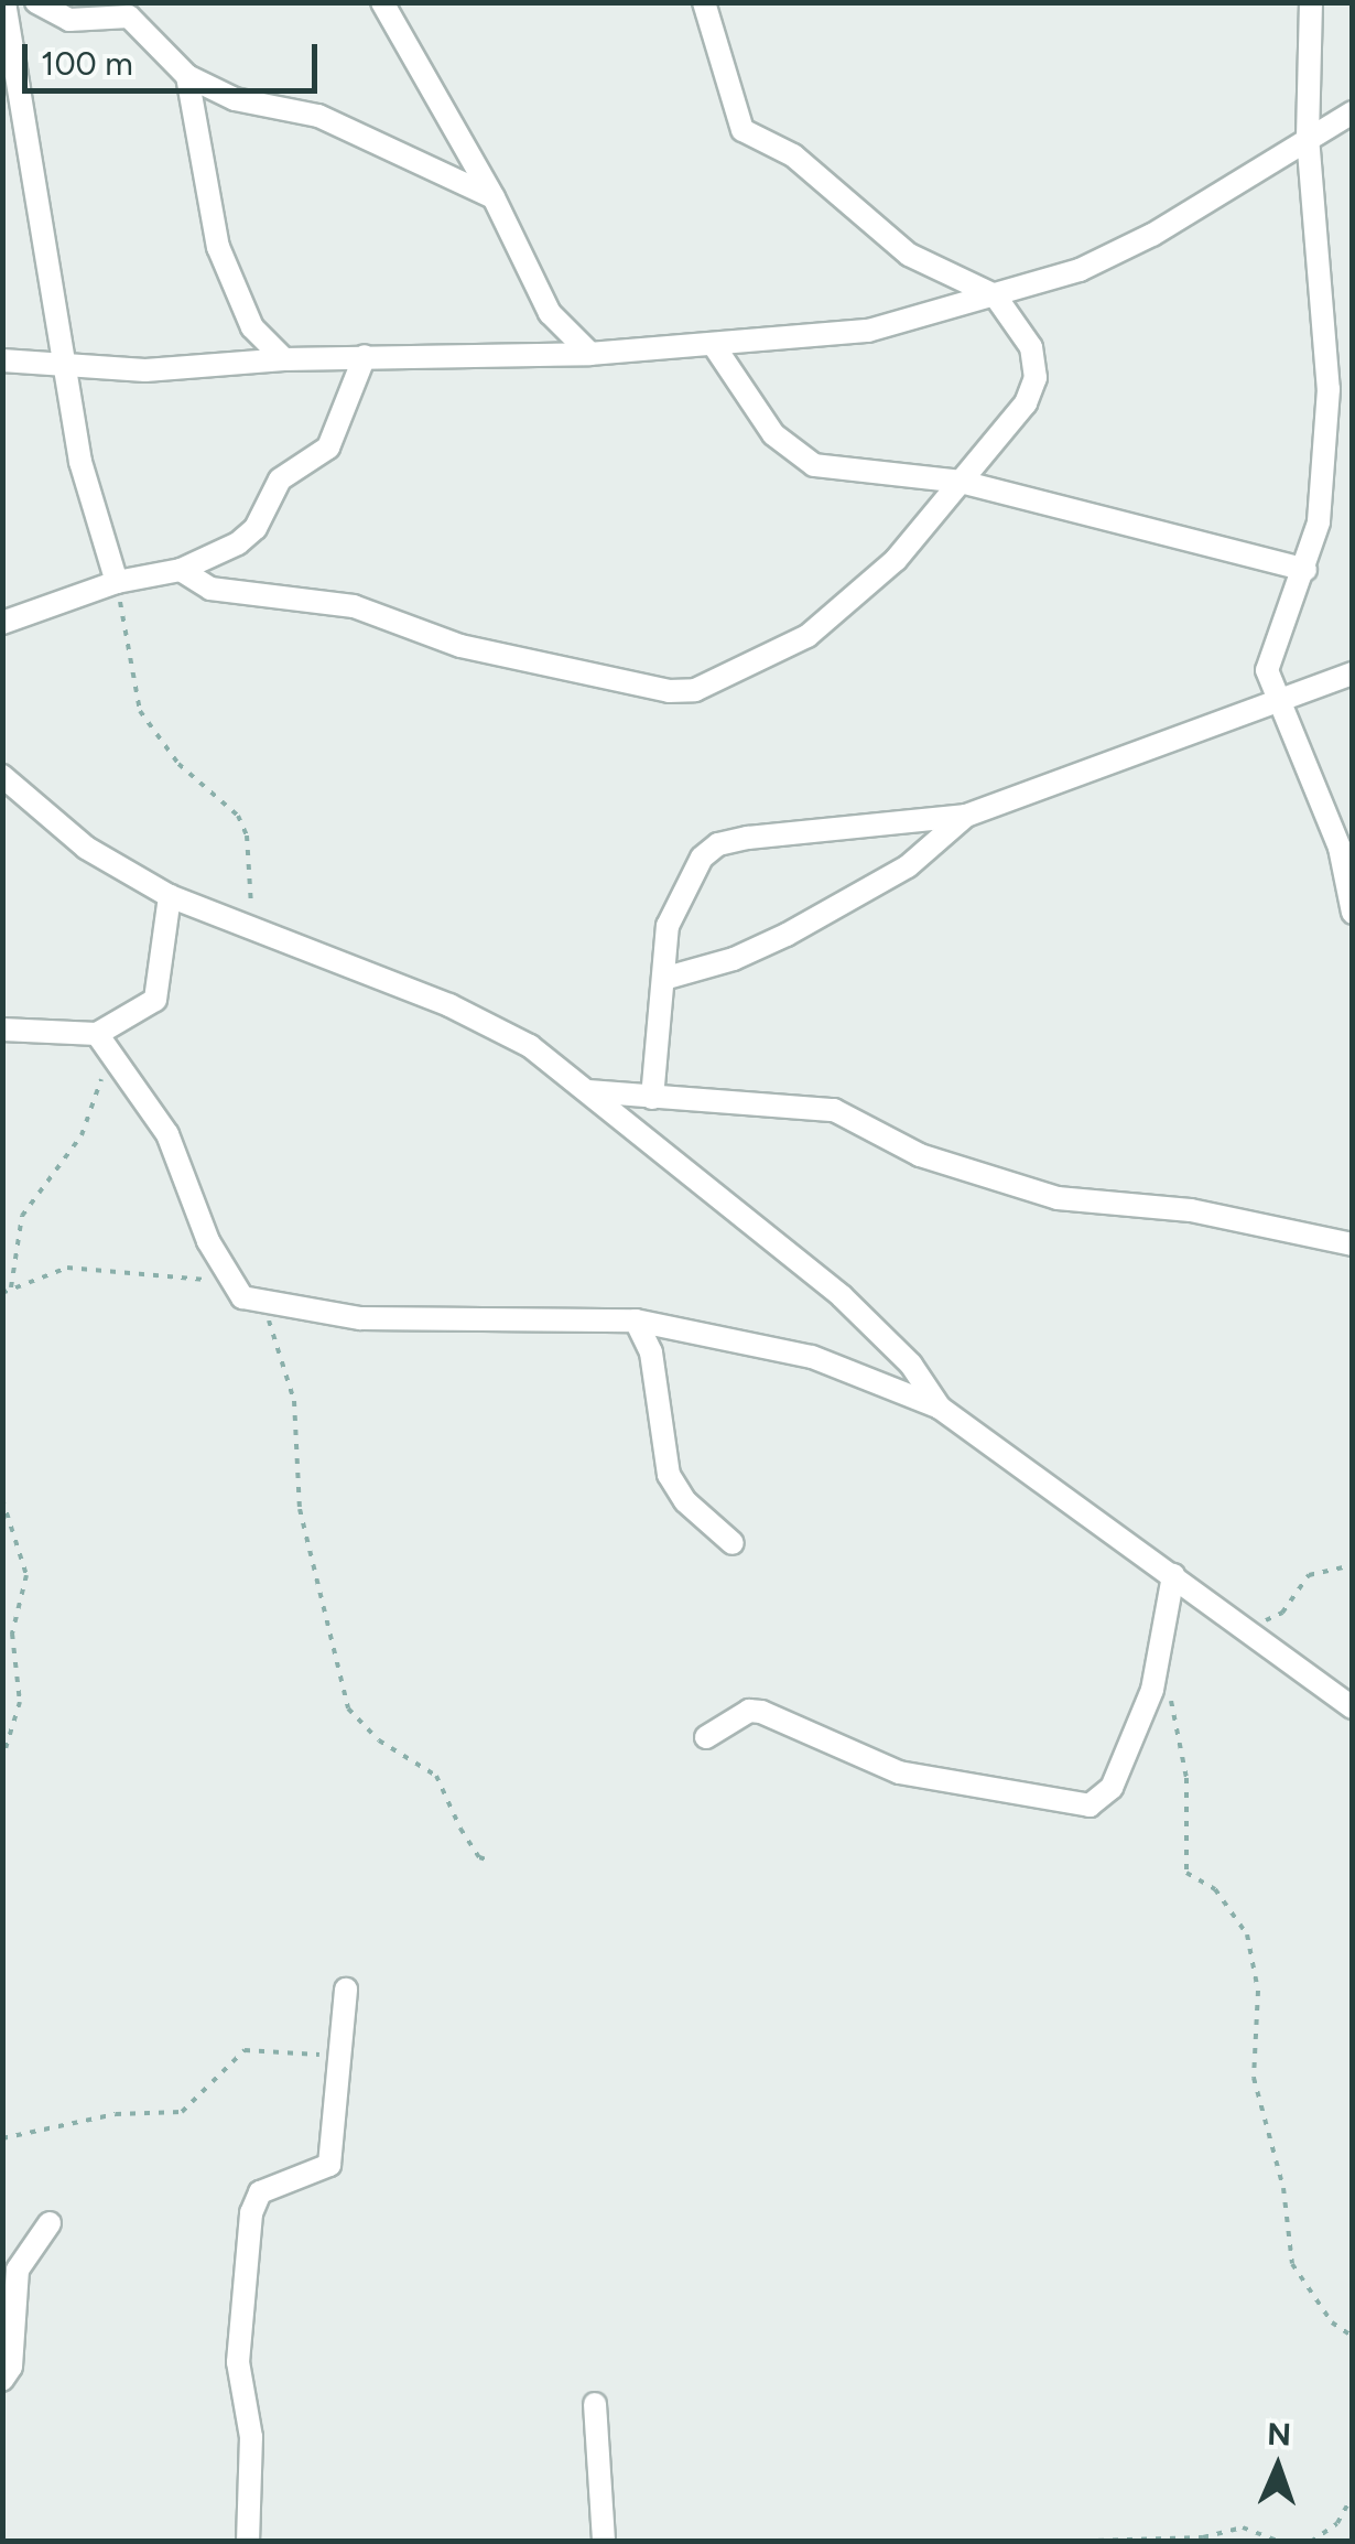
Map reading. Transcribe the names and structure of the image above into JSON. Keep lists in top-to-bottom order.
{
  "scale_bar": "100 m",
  "north": "top"
}
